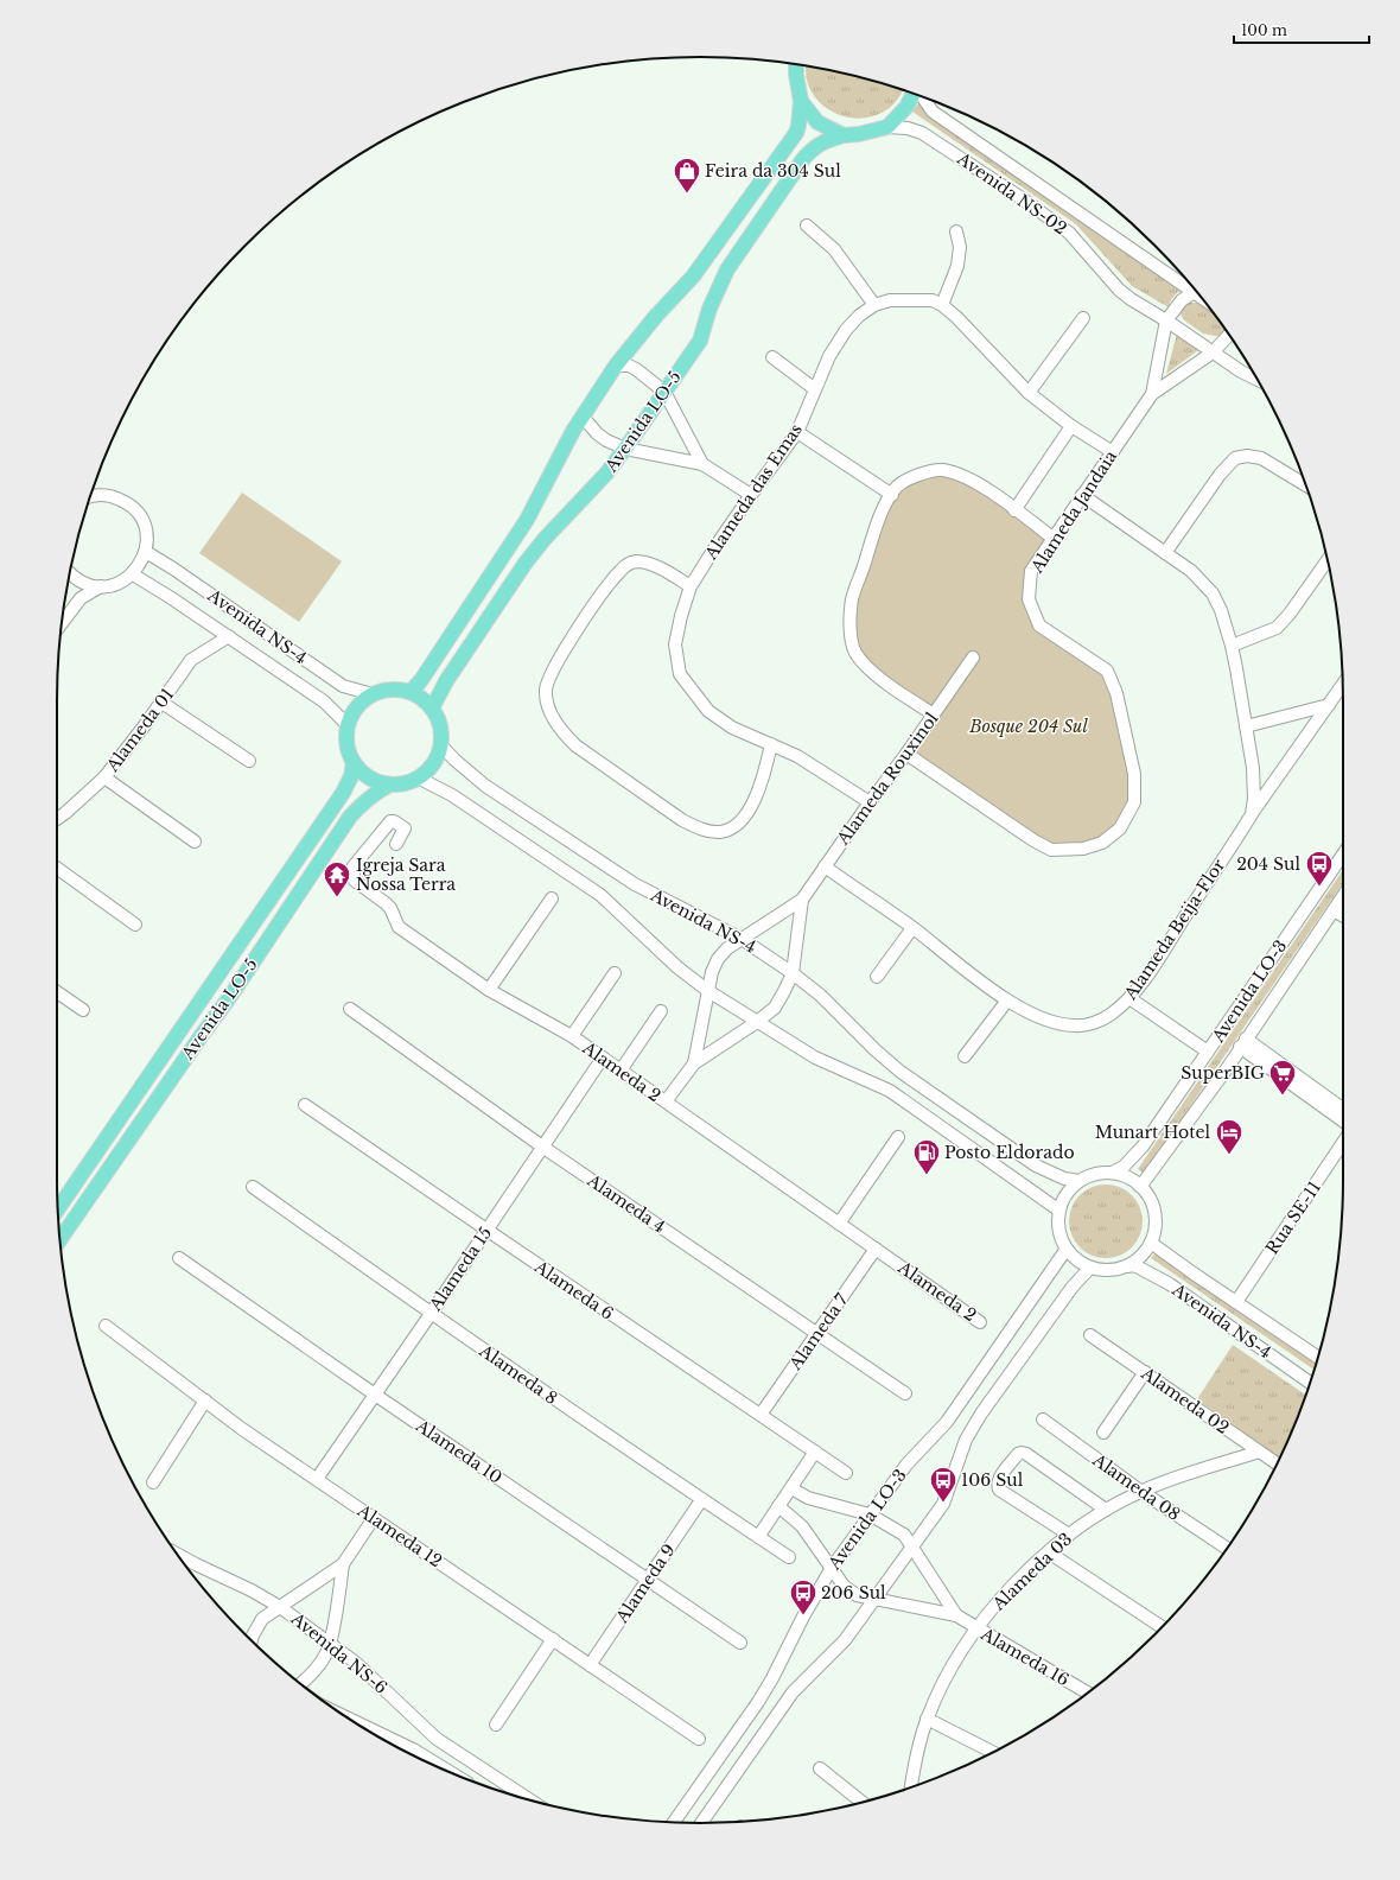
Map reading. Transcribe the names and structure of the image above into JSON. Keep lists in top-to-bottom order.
{
  "streets": {
    "main road": ["Avenida LO-5"],
    "street": [
      "Avenida NS-02",
      "Alameda das Emas",
      "Alameda Jandaia",
      "Avenida NS-4",
      "Alameda 01",
      "Alameda Rouxinol",
      "Alameda Beija-Flor",
      "Avenida LO-3",
      "Alameda 2",
      "Alameda 4",
      "Rua SE-11",
      "Alameda 15",
      "Alameda 6",
      "Alameda 7",
      "Alameda 8",
      "Alameda 02",
      "Alameda 10",
      "Alameda 08",
      "Alameda 12",
      "Alameda 03",
      "Alameda 9",
      "Avenida NS-6",
      "Alameda 16"
    ]
  },
  "crossings": [
    ["Avenida NS-02", "Avenida LO-5"],
    ["Avenida NS-02", "Alameda Jandaia"],
    ["Avenida LO-5", "Avenida NS-4"],
    ["Alameda das Emas", "Alameda Jandaia"],
    ["Alameda das Emas", "Alameda Rouxinol"],
    ["Alameda Jandaia", "Alameda Rouxinol"],
    ["Alameda Jandaia", "Alameda Beija-Flor"],
    ["Avenida NS-4", "Alameda 01"],
    ["Avenida NS-4", "Avenida LO-3"],
    ["Avenida NS-4", "Rua SE-11"],
    ["Alameda Rouxinol", "Alameda Beija-Flor"],
    ["Avenida LO-3", "Alameda 16"],
    ["Alameda 2", "Alameda 15"],
    ["Alameda 2", "Alameda 7"],
    ["Alameda 4", "Alameda 15"],
    ["Alameda 4", "Alameda 7"],
    ["Alameda 15", "Alameda 6"],
    ["Alameda 15", "Alameda 8"],
    ["Alameda 15", "Alameda 10"],
    ["Alameda 15", "Alameda 12"],
    ["Alameda 6", "Alameda 7"],
    ["Alameda 8", "Alameda 9"],
    ["Alameda 02", "Alameda 03"],
    ["Alameda 10", "Alameda 9"],
    ["Alameda 08", "Alameda 03"],
    ["Alameda 12", "Alameda 9"],
    ["Alameda 03", "Alameda 16"]
  ],
  "parks": ["Bosque 204 Sul"],
  "places": {
    "shop": ["Feira da 304 Sul"],
    "bus stop": ["204 Sul", "106 Sul", "206 Sul"],
    "temple": ["Igreja Sara Nossa Terra"],
    "supermarket": ["SuperBIG"],
    "hotel": ["Munart Hotel"],
    "fuel station": ["Posto Eldorado"]
  },
  "scale_bar": "100 m"
}
